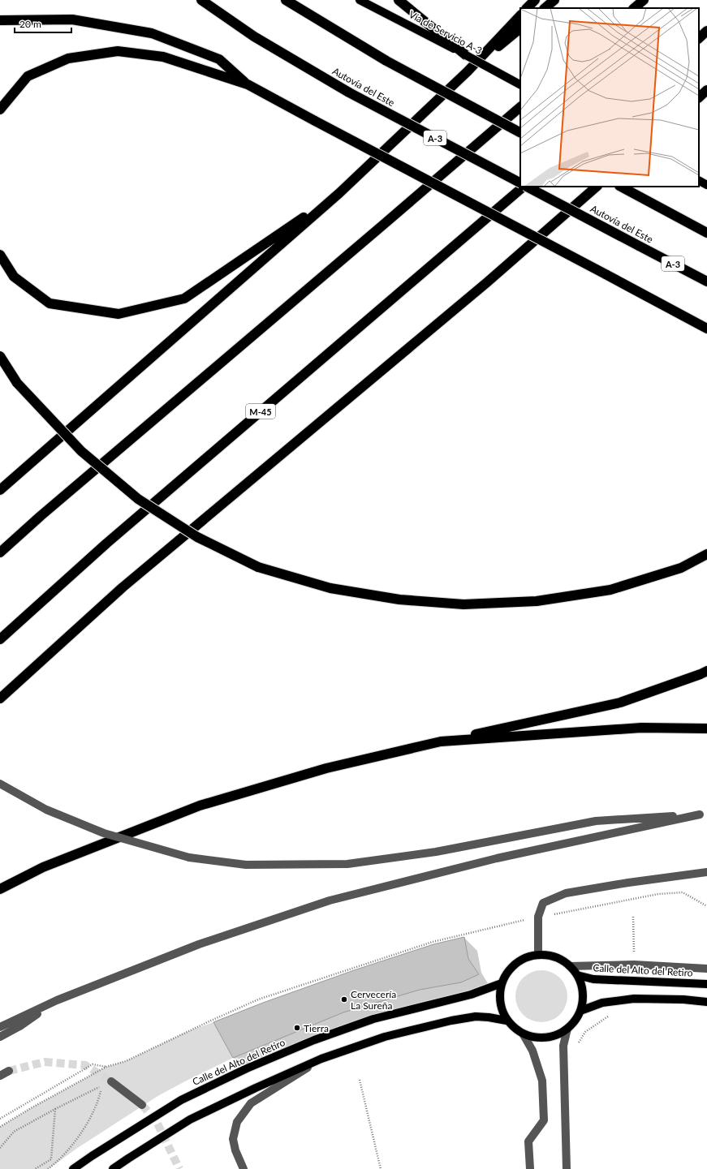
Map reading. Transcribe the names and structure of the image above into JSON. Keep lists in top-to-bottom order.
{
  "streets": {
    "highway": ["Autovía del Este", "A-3", "M-45"],
    "main road": ["Vía de Servicio A-3", "Calle del Alto del Retiro"]
  },
  "places": ["Cervecería La Sureña", "Tierra"],
  "scale_bar": "20 m"
}
